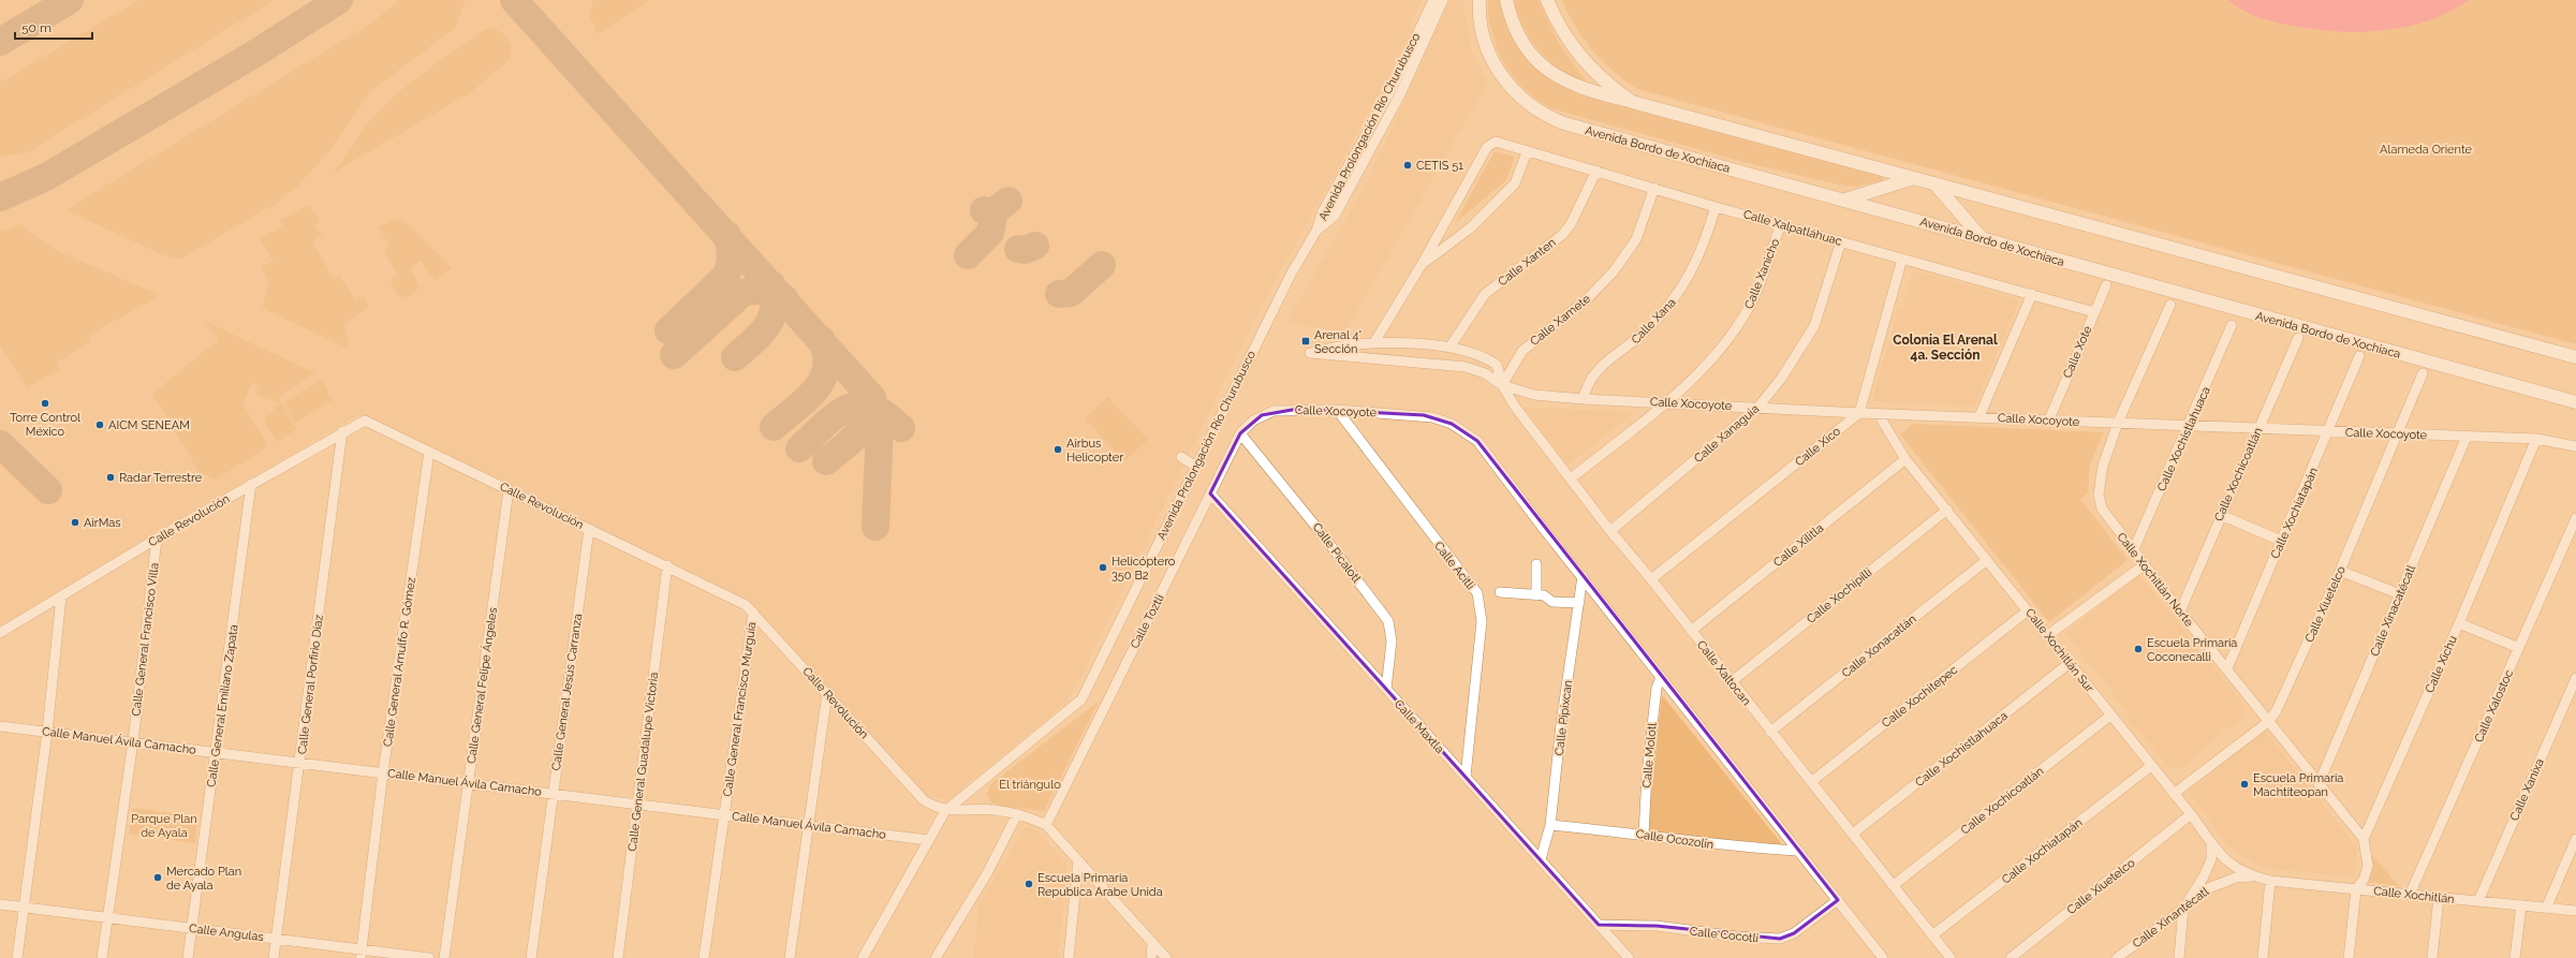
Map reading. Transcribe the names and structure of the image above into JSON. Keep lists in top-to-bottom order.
{
  "streets": {
    "main road": ["Avenida Bordo de Xochiaca"],
    "street": [
      "Avenida Prolongación Río Churubusco",
      "Calle Xalpatláhuac",
      "Calle Xanten",
      "Calle Xanicho",
      "Calle Xamete",
      "Calle Xana",
      "Calle Xote",
      "Calle Xocoyote",
      "Calle Xanaguia",
      "Calle Xochistlahuaca",
      "Calle Xico",
      "Calle Xochicoatlán",
      "Calle Revolución",
      "Calle Xochiatapán",
      "Calle Xilitla",
      "Calle Picalotl",
      "Calle Acitli",
      "Calle Xochitlán Norte",
      "Calle Xochipilli",
      "Calle Xiuetelco",
      "Calle Xinacatécatl",
      "Calle Toztli",
      "Calle General Francisco Villa",
      "Calle Xonacatlán",
      "Calle Xochitlán Sur",
      "Calle General Arnulfo R. Gómez",
      "Calle Xichu",
      "Calle Xaltocan",
      "Calle General Porfirio Díaz",
      "Calle General Felipe Ángeles",
      "Calle General Jesús Carranza",
      "Calle Xochitepec",
      "Calle General Emiliano Zapata",
      "Calle Xalostoc",
      "Calle General Francisco Murguía",
      "Calle Pipixcan",
      "Calle Maxtla",
      "Calle Manuel Ávila Camacho",
      "Calle Molotl",
      "Calle General Guadalupe Victoria",
      "Calle Xanixa",
      "Calle Ocozolin",
      "Calle Xochitlán",
      "Calle Xinantécatl",
      "Calle Angulas",
      "Calle Cocotli"
    ]
  },
  "crossings": [
    ["Avenida Prolongación Río Churubusco", "Calle Revolución"],
    ["Avenida Prolongación Río Churubusco", "Calle Manuel Ávila Camacho"],
    ["Calle Xalpatláhuac", "Calle Xanten"],
    ["Calle Xalpatláhuac", "Calle Xanicho"],
    ["Calle Xalpatláhuac", "Calle Xamete"],
    ["Calle Xalpatláhuac", "Calle Xana"],
    ["Calle Xalpatláhuac", "Calle Xote"],
    ["Calle Xalpatláhuac", "Calle Xanaguia"],
    ["Calle Xanten", "Calle Xocoyote"],
    ["Calle Xanicho", "Calle Xocoyote"],
    ["Calle Xanicho", "Calle Xaltocan"],
    ["Calle Xamete", "Calle Xocoyote"],
    ["Calle Xamete", "Calle Xaltocan"],
    ["Calle Xana", "Calle Xocoyote"],
    ["Calle Xote", "Calle Xocoyote"],
    ["Calle Xocoyote", "Calle Xanaguia"],
    ["Calle Xocoyote", "Calle Xochistlahuaca"],
    ["Calle Xocoyote", "Calle Xico"],
    ["Calle Xocoyote", "Calle Xochicoatlán"],
    ["Calle Xocoyote", "Calle Xochiatapán"],
    ["Calle Xocoyote", "Calle Acitli"],
    ["Calle Xocoyote", "Calle Xochitlán Norte"],
    ["Calle Xocoyote", "Calle Xiuetelco"],
    ["Calle Xocoyote", "Calle Xinacatécatl"],
    ["Calle Xocoyote", "Calle Toztli"],
    ["Calle Xocoyote", "Calle Xochitlán Sur"],
    ["Calle Xocoyote", "Calle Xichu"],
    ["Calle Xocoyote", "Calle Xaltocan"],
    ["Calle Xocoyote", "Calle Pipixcan"],
    ["Calle Xanaguia", "Calle Xaltocan"],
    ["Calle Xochistlahuaca", "Calle Xochitlán Norte"],
    ["Calle Xochistlahuaca", "Calle Xochitlán Sur"],
    ["Calle Xochistlahuaca", "Calle Xaltocan"],
    ["Calle Xico", "Calle Xaltocan"],
    ["Calle Xochicoatlán", "Calle Xochitlán Norte"],
    ["Calle Xochicoatlán", "Calle Xochitlán Sur"],
    ["Calle Xochicoatlán", "Calle Xaltocan"],
    ["Calle Revolución", "Calle General Francisco Villa"],
    ["Calle Revolución", "Calle General Arnulfo R. Gómez"],
    ["Calle Revolución", "Calle General Porfirio Díaz"],
    ["Calle Revolución", "Calle General Felipe Ángeles"],
    ["Calle Revolución", "Calle General Jesús Carranza"],
    ["Calle Revolución", "Calle General Emiliano Zapata"],
    ["Calle Revolución", "Calle General Francisco Murguía"],
    ["Calle Revolución", "Calle General Guadalupe Victoria"],
    ["Calle Xochiatapán", "Calle Xochitlán Norte"],
    ["Calle Xochiatapán", "Calle Xochitlán Sur"],
    ["Calle Xochiatapán", "Calle Xaltocan"],
    ["Calle Xilitla", "Calle Xochitlán Sur"],
    ["Calle Xilitla", "Calle Xaltocan"],
    ["Calle Picalotl", "Calle Toztli"],
    ["Calle Picalotl", "Calle Maxtla"],
    ["Calle Acitli", "Calle Maxtla"],
    ["Calle Xochitlán Norte", "Calle Xiuetelco"],
    ["Calle Xochitlán Norte", "Calle Xinacatécatl"],
    ["Calle Xochitlán Norte", "Calle Xichu"],
    ["Calle Xochipilli", "Calle Xochitlán Sur"],
    ["Calle Xochipilli", "Calle Xaltocan"],
    ["Calle Xiuetelco", "Calle Xochitlán Sur"],
    ["Calle Toztli", "Calle Maxtla"],
    ["Calle General Francisco Villa", "Calle Manuel Ávila Camacho"],
    ["Calle General Francisco Villa", "Calle Angulas"],
    ["Calle Xonacatlán", "Calle Xochitlán Sur"],
    ["Calle Xonacatlán", "Calle Xaltocan"],
    ["Calle Xochitlán Sur", "Calle Xochitepec"],
    ["Calle Xochitlán Sur", "Calle Xochitlán"],
    ["Calle Xochitlán Sur", "Calle Xinantécatl"],
    ["Calle General Arnulfo R. Gómez", "Calle Manuel Ávila Camacho"],
    ["Calle General Arnulfo R. Gómez", "Calle Angulas"],
    ["Calle Xaltocan", "Calle Xochitepec"],
    ["Calle General Porfirio Díaz", "Calle Manuel Ávila Camacho"],
    ["Calle General Porfirio Díaz", "Calle Angulas"],
    ["Calle General Felipe Ángeles", "Calle Manuel Ávila Camacho"],
    ["Calle General Jesús Carranza", "Calle Manuel Ávila Camacho"],
    ["Calle General Emiliano Zapata", "Calle Manuel Ávila Camacho"],
    ["Calle General Emiliano Zapata", "Calle Angulas"],
    ["Calle Xalostoc", "Calle Xochitlán"],
    ["Calle General Francisco Murguía", "Calle Manuel Ávila Camacho"],
    ["Calle Pipixcan", "Calle Maxtla"],
    ["Calle Pipixcan", "Calle Ocozolin"],
    ["Calle Maxtla", "Calle Cocotli"],
    ["Calle Manuel Ávila Camacho", "Calle General Guadalupe Victoria"],
    ["Calle Molotl", "Calle Ocozolin"],
    ["Calle Xanixa", "Calle Xochitlán"],
    ["Calle Xochitlán", "Calle Xinantécatl"]
  ],
  "districts": ["Colonia El Arenal 4a. Sección"],
  "parks": ["Alameda Oriente", "El triángulo", "Parque Plan de Ayala"],
  "places": {
    "other": [
      "CETIS 51",
      "Torre Control México",
      "AICM SENEAM",
      "Airbus Helicopter",
      "Radar Terrestre",
      "AirMas",
      "Helicóptero 350 B2",
      "Escuela Primaria Coconecalli",
      "Escuela Primaria Machtiteopan",
      "Mercado Plan de Ayala",
      "Escuela Primaria Republica Arabe Unida"
    ],
    "transit": ["Arenal 4° Sección"]
  },
  "scale_bar": "50 m"
}
